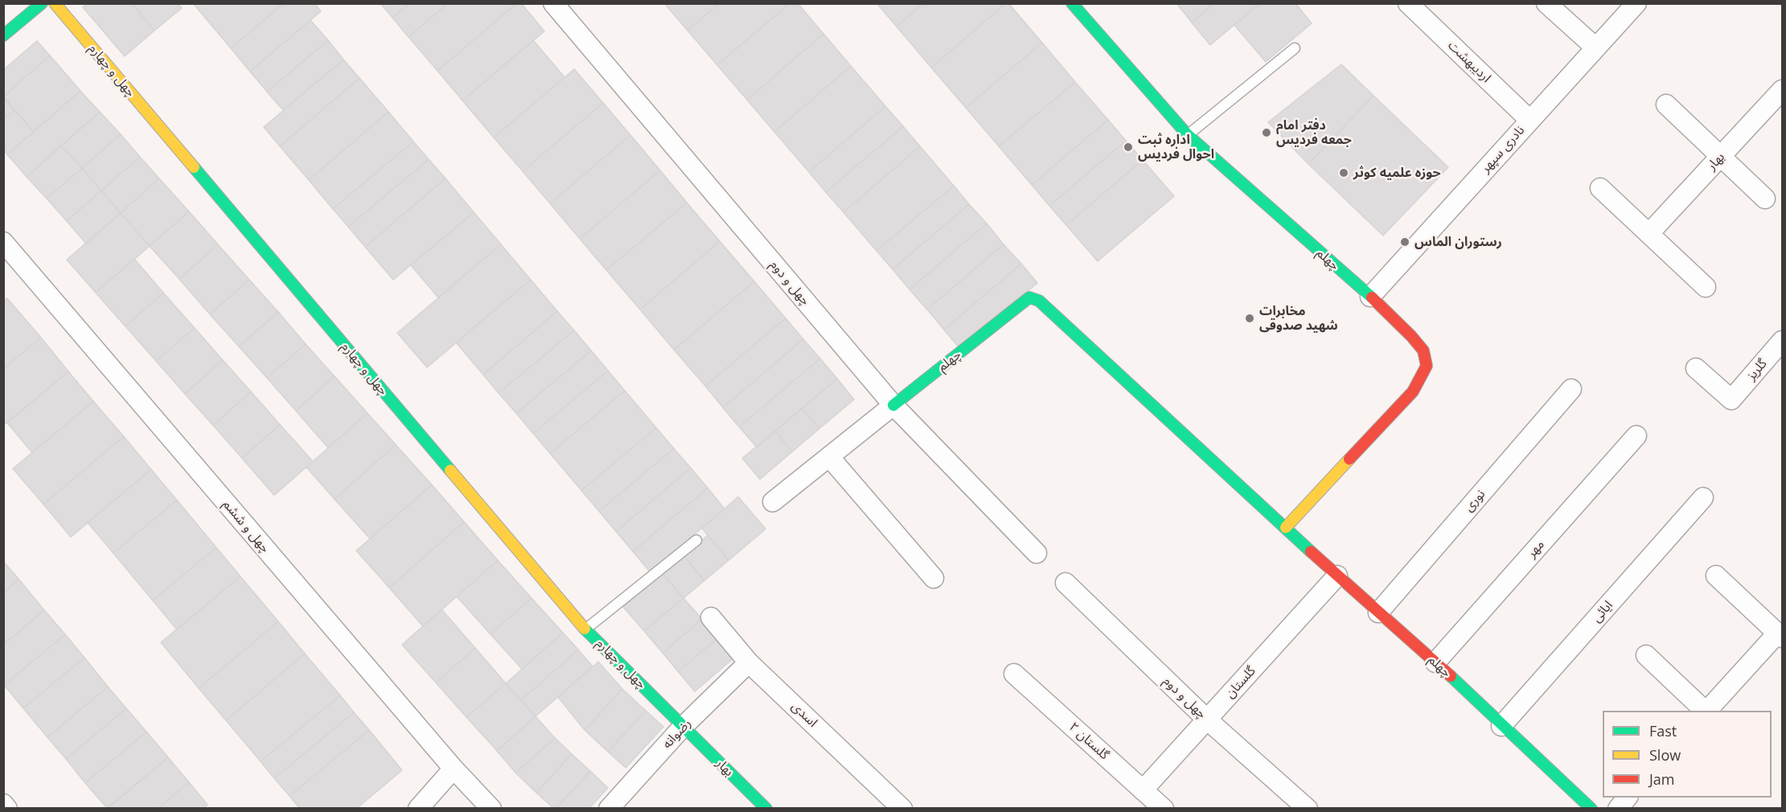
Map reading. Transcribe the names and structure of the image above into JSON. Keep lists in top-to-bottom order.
{
  "streets": {
    "street": [
      "اردیبهشت",
      "چهل و چهارم",
      "نادری سپهر",
      "بهار",
      "چهلم",
      "چهل و دوم",
      "گلریز",
      "نوری",
      "چهل و ششم",
      "مهر",
      "ایائی",
      "گلستان",
      "اسدی",
      "رضوانه",
      "گلستان ۲"
    ]
  },
  "crossings": [
    ["اردیبهشت", "نادری سپهر"],
    ["چهل و چهارم", "بهار"],
    ["چهل و چهارم", "رضوانه"],
    ["نادری سپهر", "چهلم"],
    ["بهار", "رضوانه"],
    ["چهلم", "چهل و دوم"],
    ["چهلم", "نوری"],
    ["چهلم", "مهر"],
    ["چهلم", "ایائی"],
    ["چهلم", "گلستان"],
    ["چهل و دوم", "گلستان"],
    ["گلستان", "گلستان ۲"],
    ["اسدی", "رضوانه"]
  ],
  "places": [
    "دفتر امام جمعه فردیس",
    "اداره ثبت احوال فردیس",
    "حوزه علمیه کوثر",
    "رستوران الماس",
    "مخابرات شهید صدوقی"
  ],
  "legend": ["Fast", "Slow", "Jam"]
}
